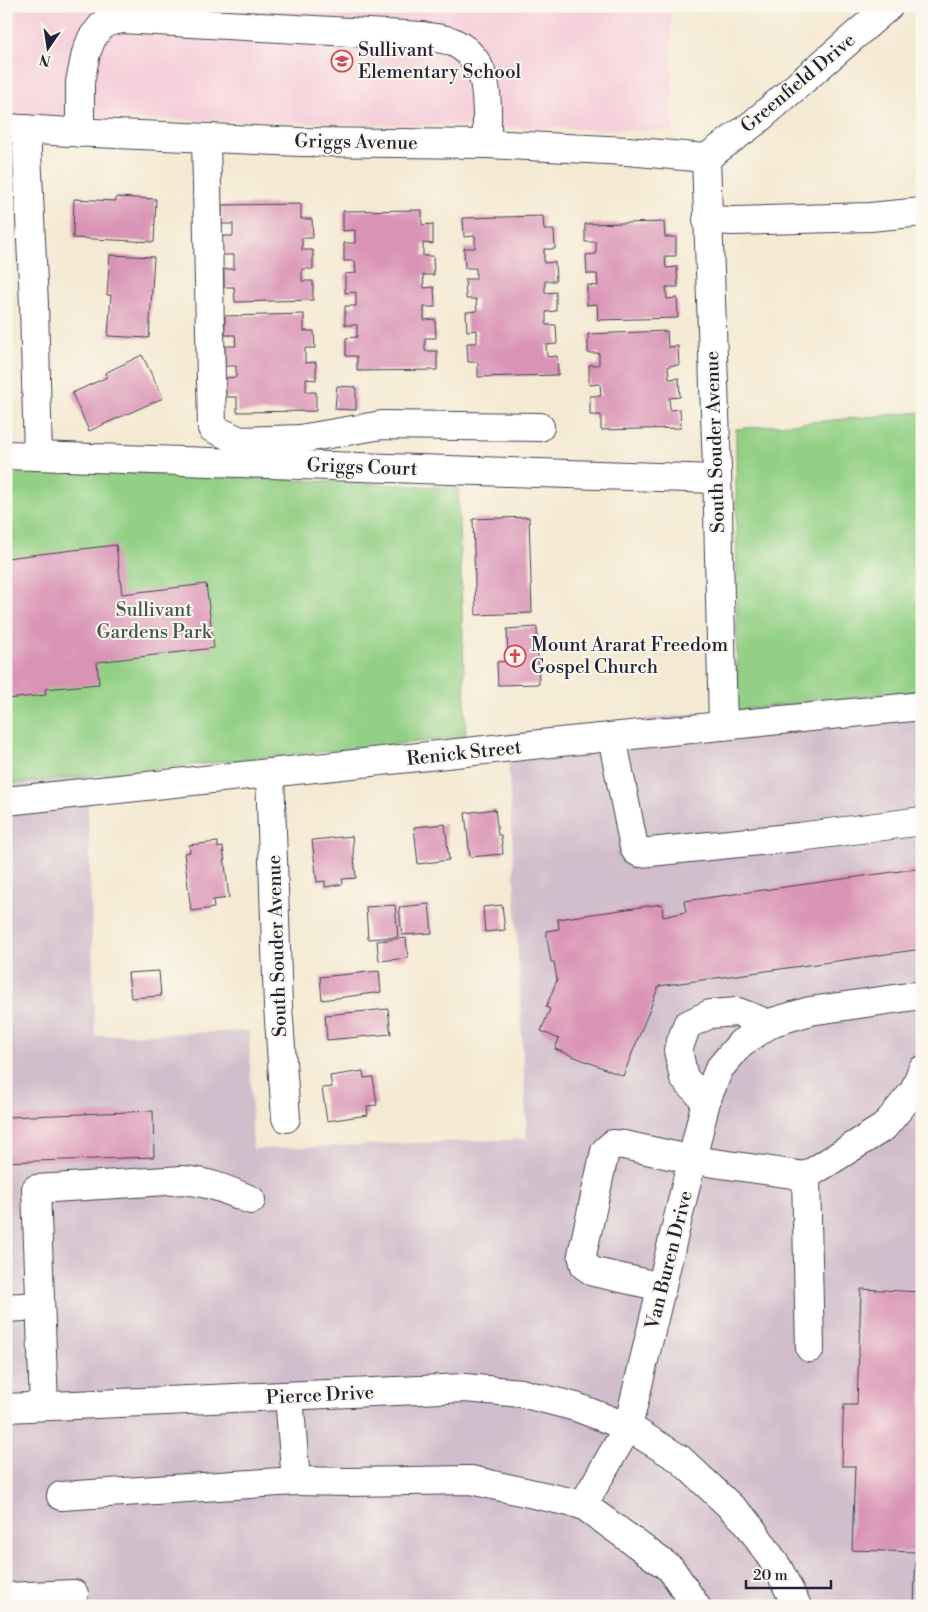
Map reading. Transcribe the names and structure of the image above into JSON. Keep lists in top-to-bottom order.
{
  "streets": {
    "street": [
      "Greenfield Drive",
      "Griggs Avenue",
      "South Souder Avenue",
      "Griggs Court",
      "Renick Street",
      "Van Buren Drive",
      "Pierce Drive"
    ]
  },
  "crossings": [
    ["Greenfield Drive", "Griggs Avenue"],
    ["Greenfield Drive", "South Souder Avenue"],
    ["Griggs Avenue", "South Souder Avenue"],
    ["South Souder Avenue", "Griggs Court"],
    ["South Souder Avenue", "Renick Street"],
    ["Van Buren Drive", "Pierce Drive"]
  ],
  "parks": ["Sullivant Gardens Park"],
  "places": {
    "school or university": ["Sullivant Elementary School"],
    "church": ["Mount Ararat Freedom Gospel Church"]
  },
  "scale_bar": "20 m",
  "north": "bottom"
}
